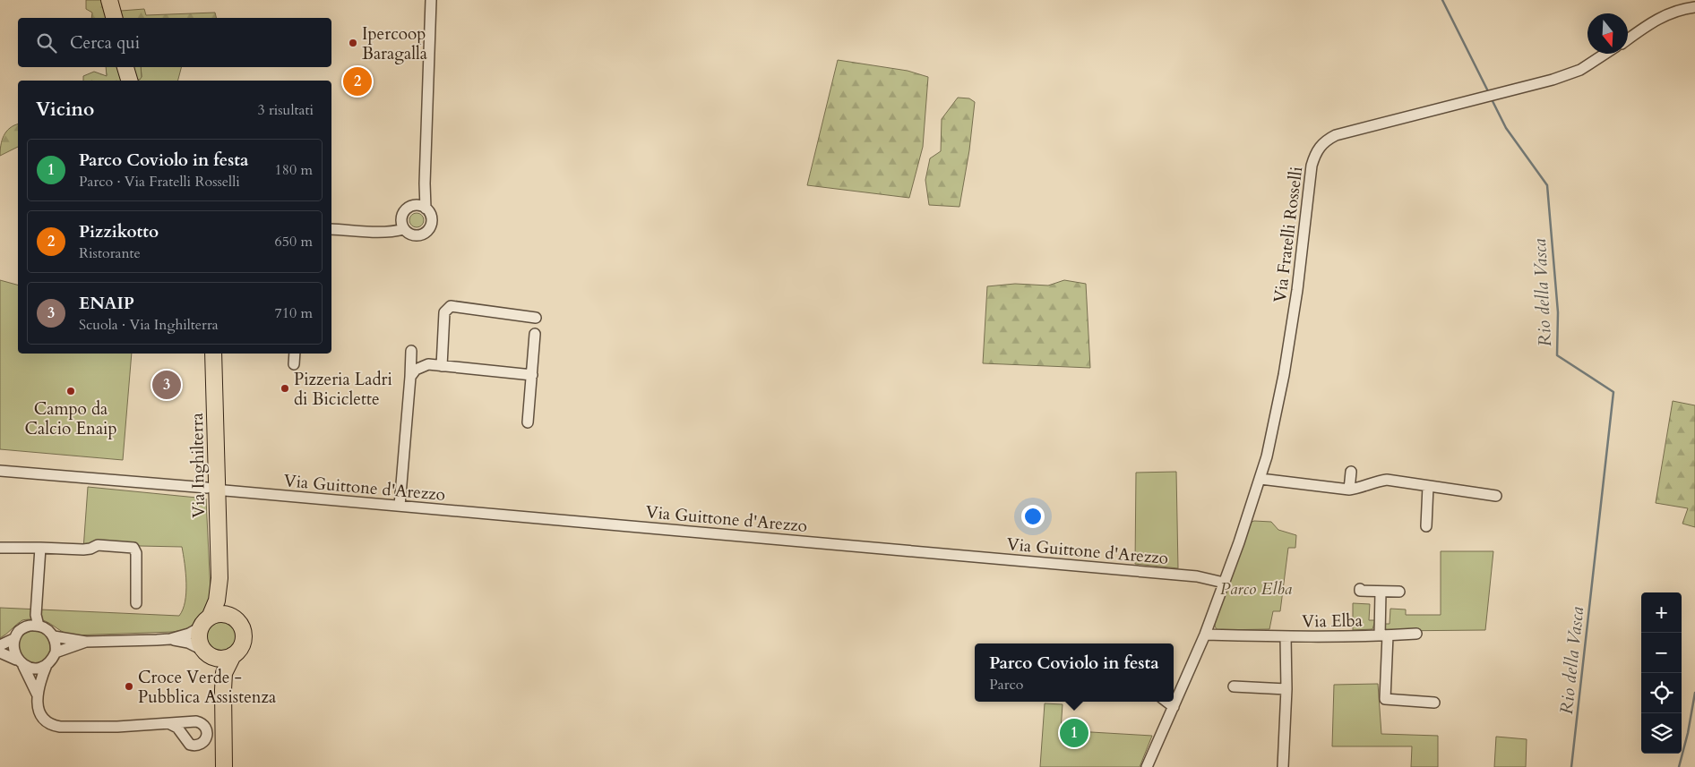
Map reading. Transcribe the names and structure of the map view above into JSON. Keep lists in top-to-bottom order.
{
  "streets": {
    "main road": ["Via Inghilterra"],
    "street": ["Via Fratelli Rosselli", "Via Guittone d'Arezzo", "Via Elba"]
  },
  "crossings": [
    ["Via Fratelli Rosselli", "Via Guittone d'Arezzo"],
    ["Via Fratelli Rosselli", "Via Elba"]
  ],
  "water": ["Rio della Vasca"],
  "parks": ["Parco Elba"],
  "places": [
    "Ipercoop Baragalla",
    "Pizzeria Ladri di Biciclette",
    "Campo da Calcio Enaip",
    "Croce Verde - Pubblica Assistenza"
  ],
  "north": "bottom",
  "page": {
    "search": "Cerca qui",
    "pins": ["2", "3", "1"],
    "heading": ["Vicino", "3 risultati"],
    "list": [
      {
        "mark": "1",
        "name": "Parco Coviolo in festa",
        "note": "Parco · Via Fratelli Rosselli",
        "value": "180 m"
      },
      {
        "mark": "2",
        "name": "Pizzikotto",
        "note": "Ristorante",
        "value": "650 m"
      },
      {
        "mark": "3",
        "name": "ENAIP",
        "note": "Scuola · Via Inghilterra",
        "value": "710 m"
      }
    ],
    "map_buttons": ["+", "−"],
    "popup": ["Parco Coviolo in festa", "Parco"]
  }
}
